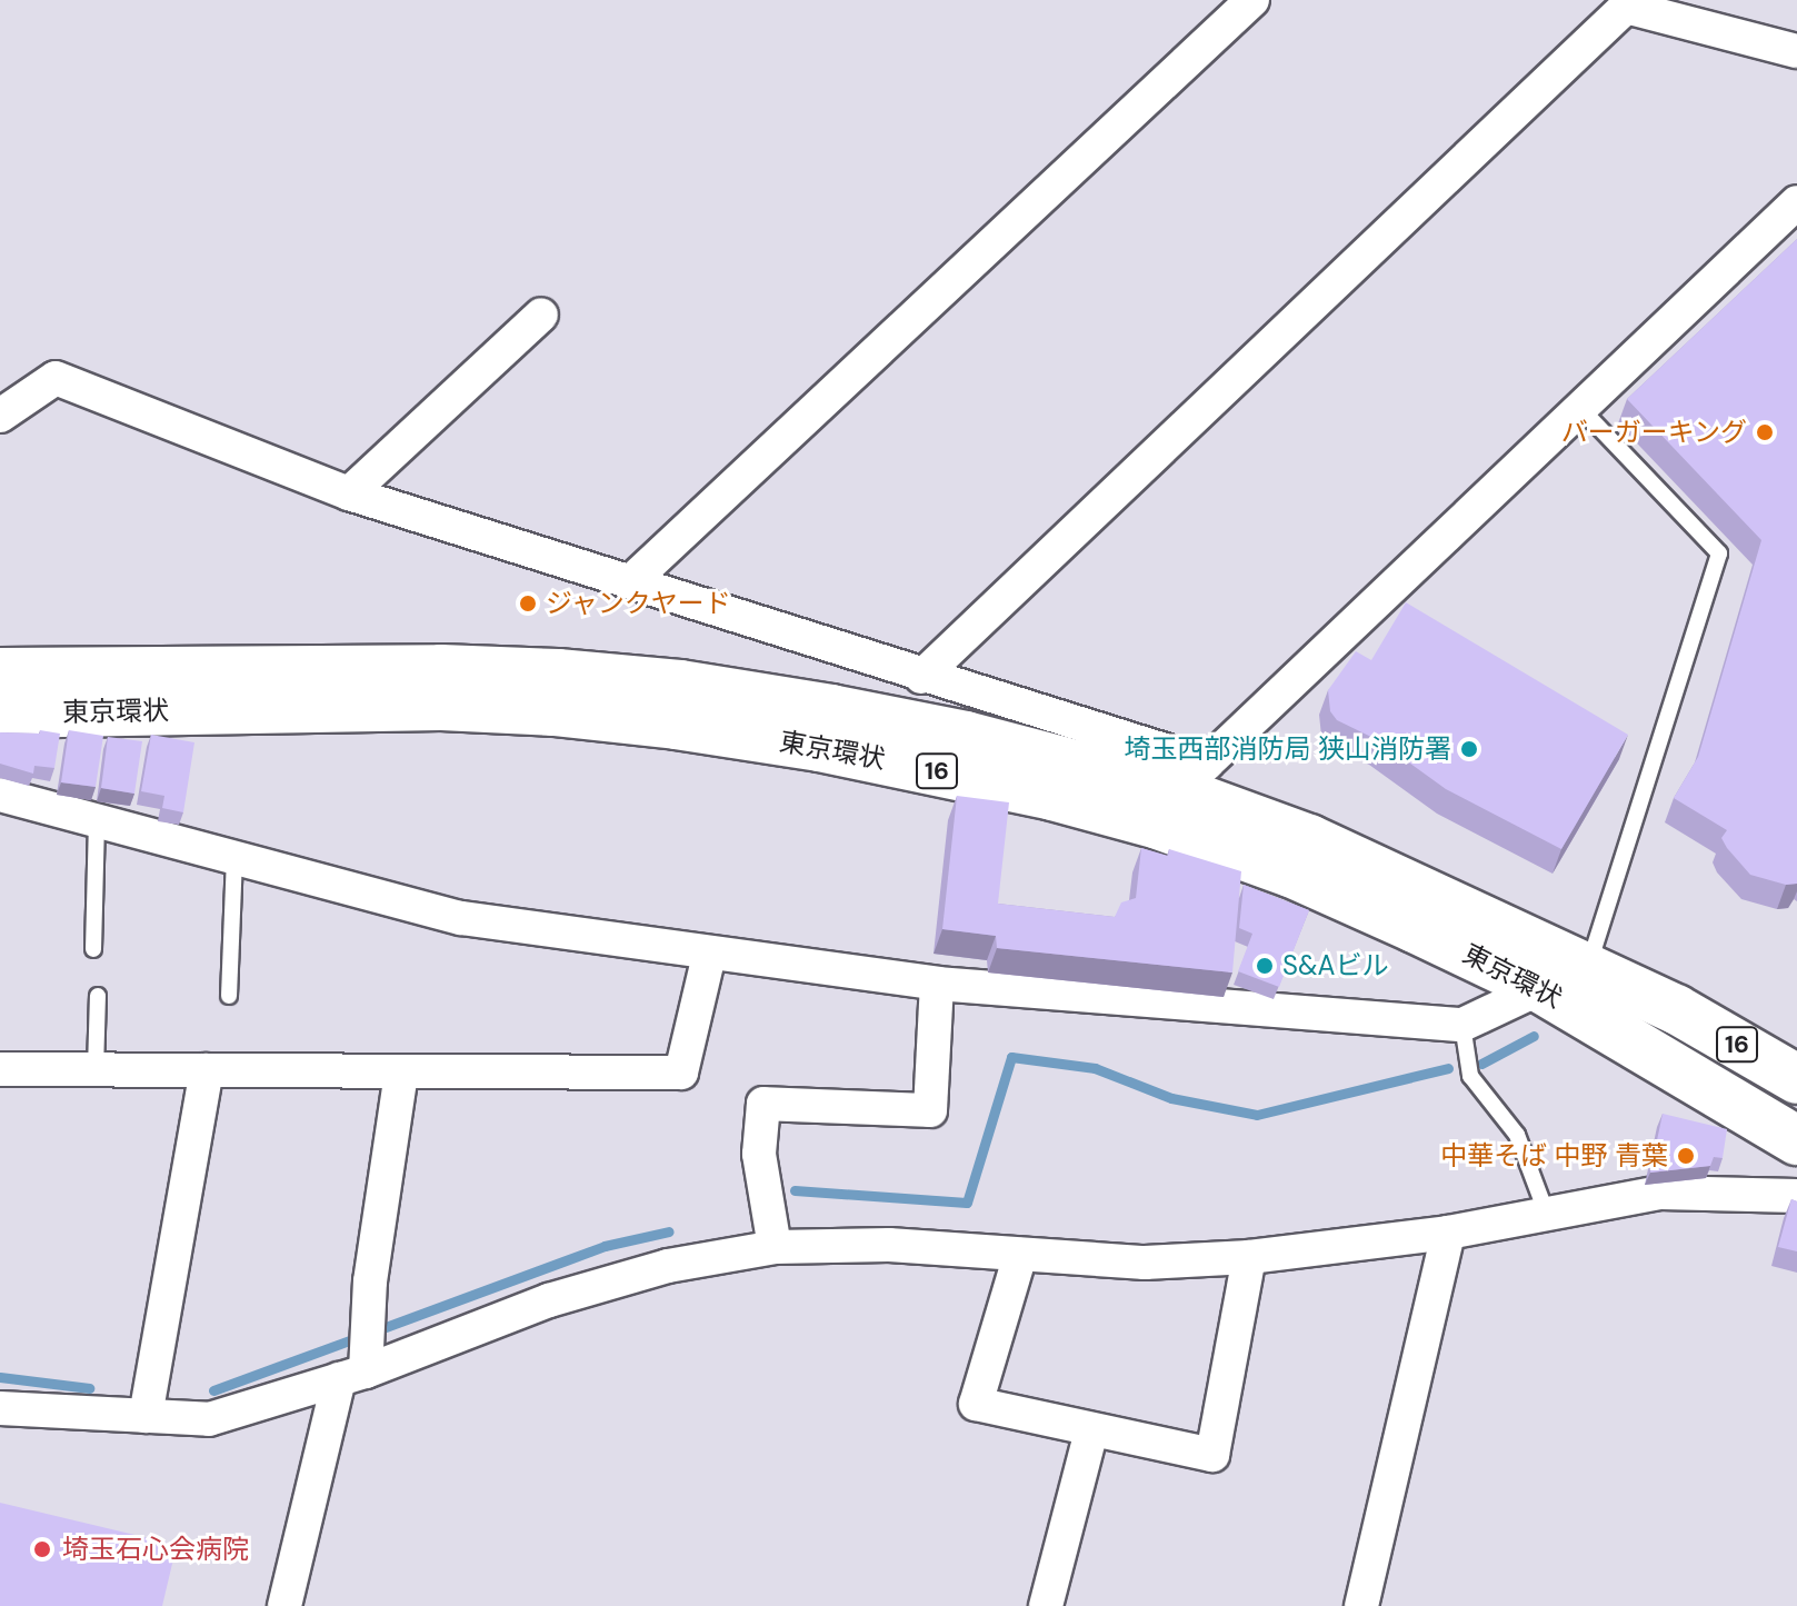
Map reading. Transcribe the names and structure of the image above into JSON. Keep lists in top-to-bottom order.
{
  "streets": {
    "highway": ["東京環状", "16"]
  },
  "places": [
    "バーガーキング",
    "ジャンクヤード",
    "埼玉西部消防局 狭山消防署",
    "S&Aビル",
    "中華そば 中野 青葉",
    "埼玉石心会病院"
  ]
}
